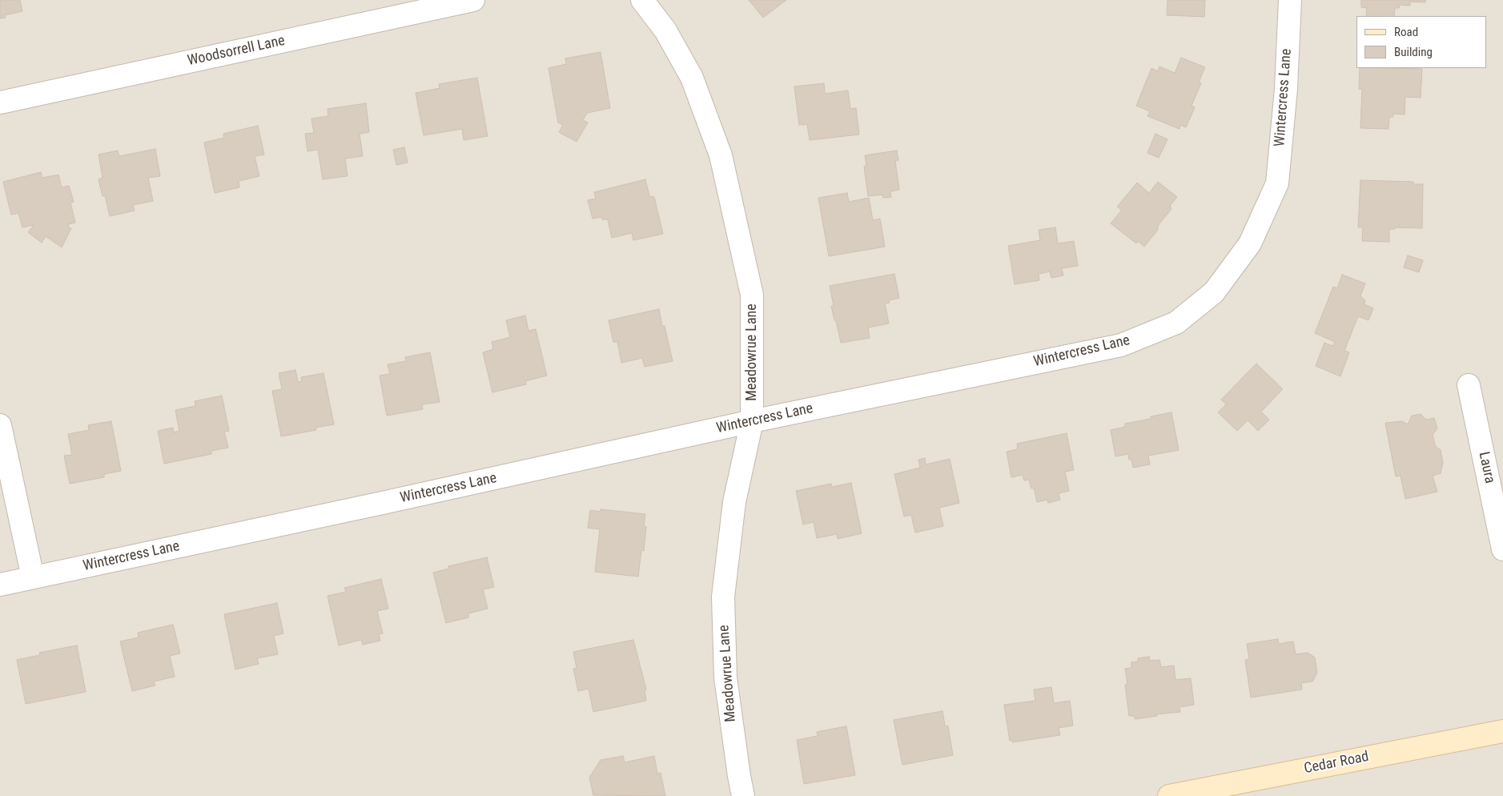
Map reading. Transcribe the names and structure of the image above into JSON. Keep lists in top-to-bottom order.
{
  "streets": {
    "street": [
      "Woodsorrell Lane",
      "Wintercress Lane",
      "Meadowrue Lane",
      "Laura",
      "Cedar Road"
    ]
  },
  "crossings": [
    ["Wintercress Lane", "Meadowrue Lane"]
  ],
  "legend": ["Road", "Building"]
}
